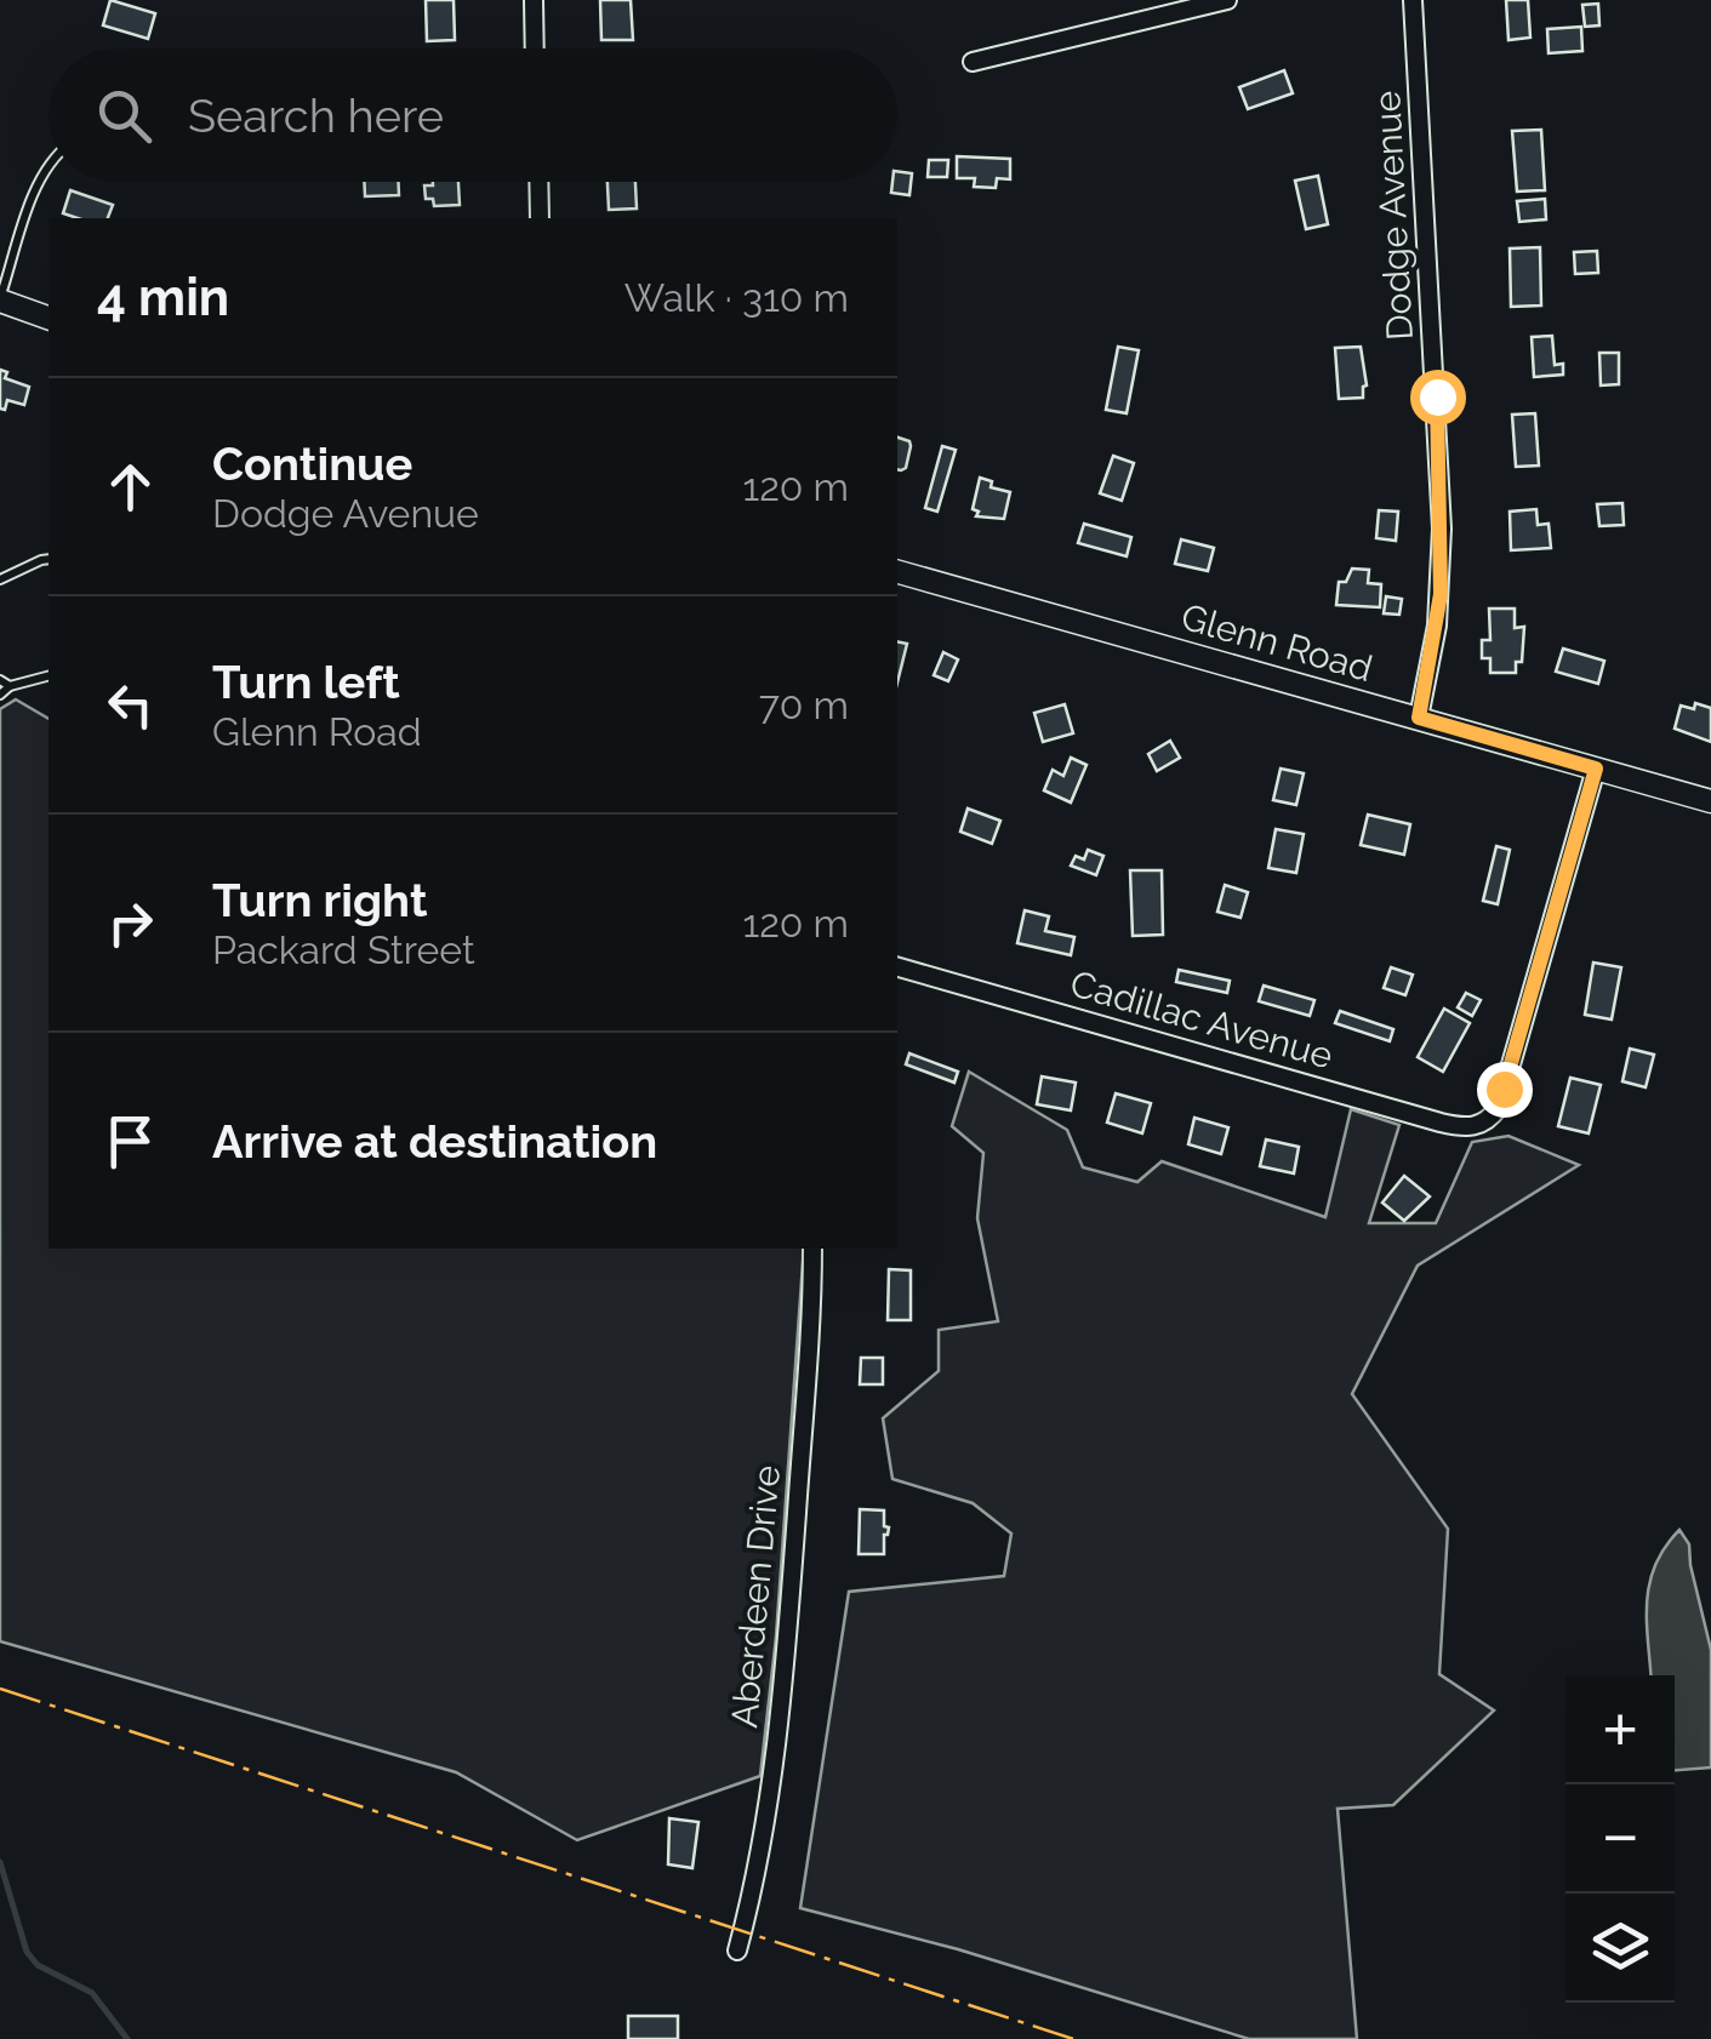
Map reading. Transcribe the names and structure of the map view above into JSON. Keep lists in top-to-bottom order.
{
  "streets": {
    "street": [
      "Dodge Avenue",
      "Glenn Road",
      "Cadillac Avenue",
      "Aberdeen Drive"
    ]
  },
  "crossings": [
    ["Dodge Avenue", "Glenn Road"],
    ["Glenn Road", "Cadillac Avenue"]
  ],
  "page": {
    "search": "Search here",
    "heading": ["4 min", "Walk · 310 m"],
    "list": [
      ["Continue", "Dodge Avenue", "120 m"],
      ["Turn left", "Glenn Road", "70 m"],
      ["Turn right", "Packard Street", "120 m"],
      "Arrive at destination"
    ],
    "map_buttons": ["+", "−"]
  }
}
